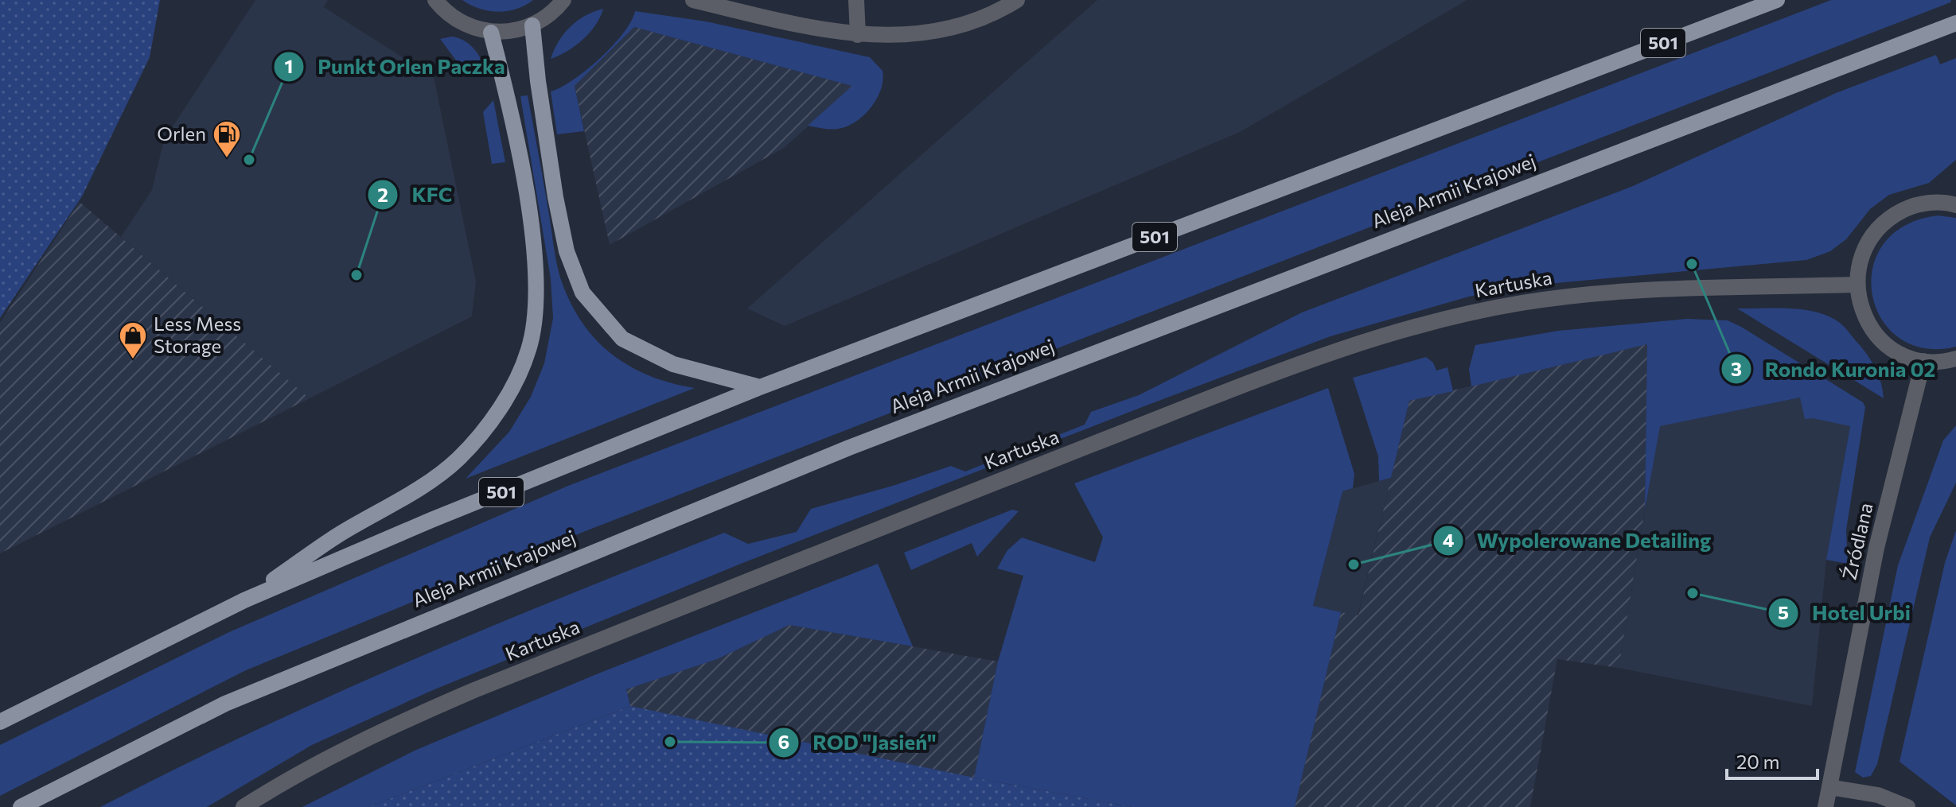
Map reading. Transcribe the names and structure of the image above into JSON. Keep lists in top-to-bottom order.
{
  "streets": {
    "main road": ["501", "Aleja Armii Krajowej"],
    "street": ["Kartuska", "Źródlana"]
  },
  "places": {
    "fuel station": ["Orlen"],
    "other": [
      "Punkt Orlen Paczka",
      "Rondo Kuronia 02",
      "KFC",
      "Wypolerowane Detailing",
      "Hotel Urbi",
      "ROD \"Jasień\""
    ],
    "shop": ["Less Mess Storage"]
  },
  "scale_bar": "20 m"
}
